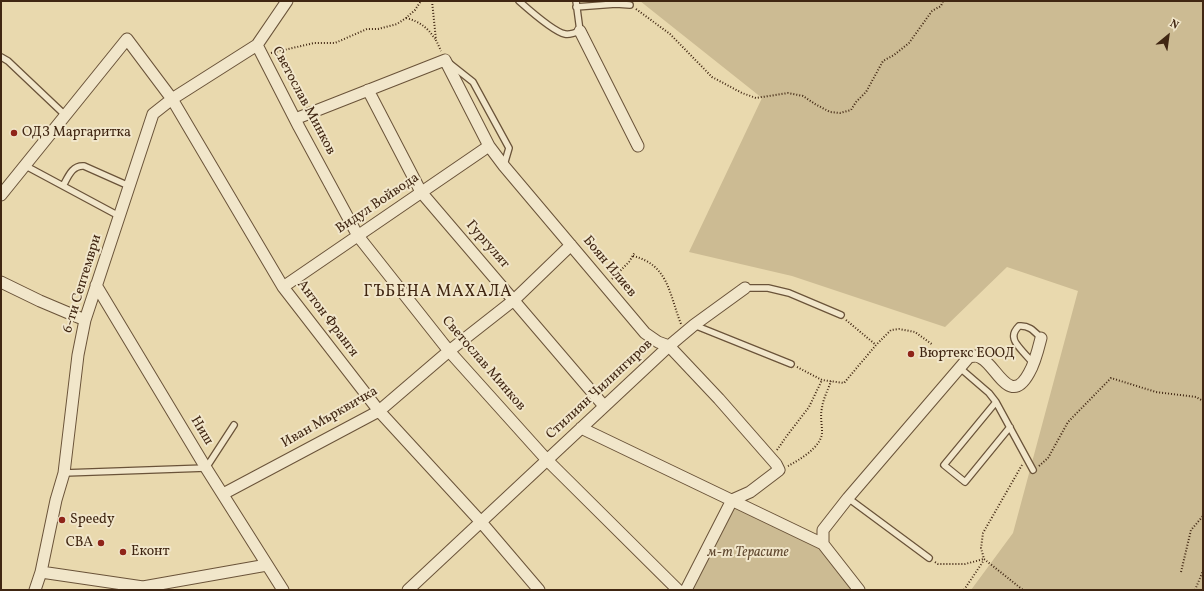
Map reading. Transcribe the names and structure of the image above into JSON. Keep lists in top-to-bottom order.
{
  "streets": {
    "street": [
      "Светослав Минков",
      "Видул Войвода",
      "Гургулят",
      "Боян Илиев",
      "6-ти Септември",
      "Антон Франгя",
      "Стилиян Чилингиров",
      "Иван Мърквичка",
      "Ниш"
    ]
  },
  "crossings": [
    ["Светослав Минков", "Видул Войвода"],
    ["Светослав Минков", "6-ти Септември"],
    ["Светослав Минков", "Стилиян Чилингиров"],
    ["Светослав Минков", "Иван Мърквичка"],
    ["Видул Войвода", "Гургулят"],
    ["Видул Войвода", "Боян Илиев"],
    ["Видул Войвода", "Антон Франгя"],
    ["Гургулят", "Стилиян Чилингиров"],
    ["Гургулят", "Иван Мърквичка"],
    ["Боян Илиев", "Стилиян Чилингиров"],
    ["Боян Илиев", "Иван Мърквичка"],
    ["6-ти Септември", "Антон Франгя"],
    ["6-ти Септември", "Ниш"],
    ["Антон Франгя", "Стилиян Чилингиров"],
    ["Антон Франгя", "Иван Мърквичка"],
    ["Иван Мърквичка", "Ниш"]
  ],
  "districts": ["ГЪБЕНА МАХАЛА"],
  "parks": ["м-т Терасите"],
  "places": [
    "ОДЗ Маргаритка",
    "Вюртекс ЕООД",
    "Speedy",
    "CBA",
    "Еконт"
  ],
  "north": "top right"
}
